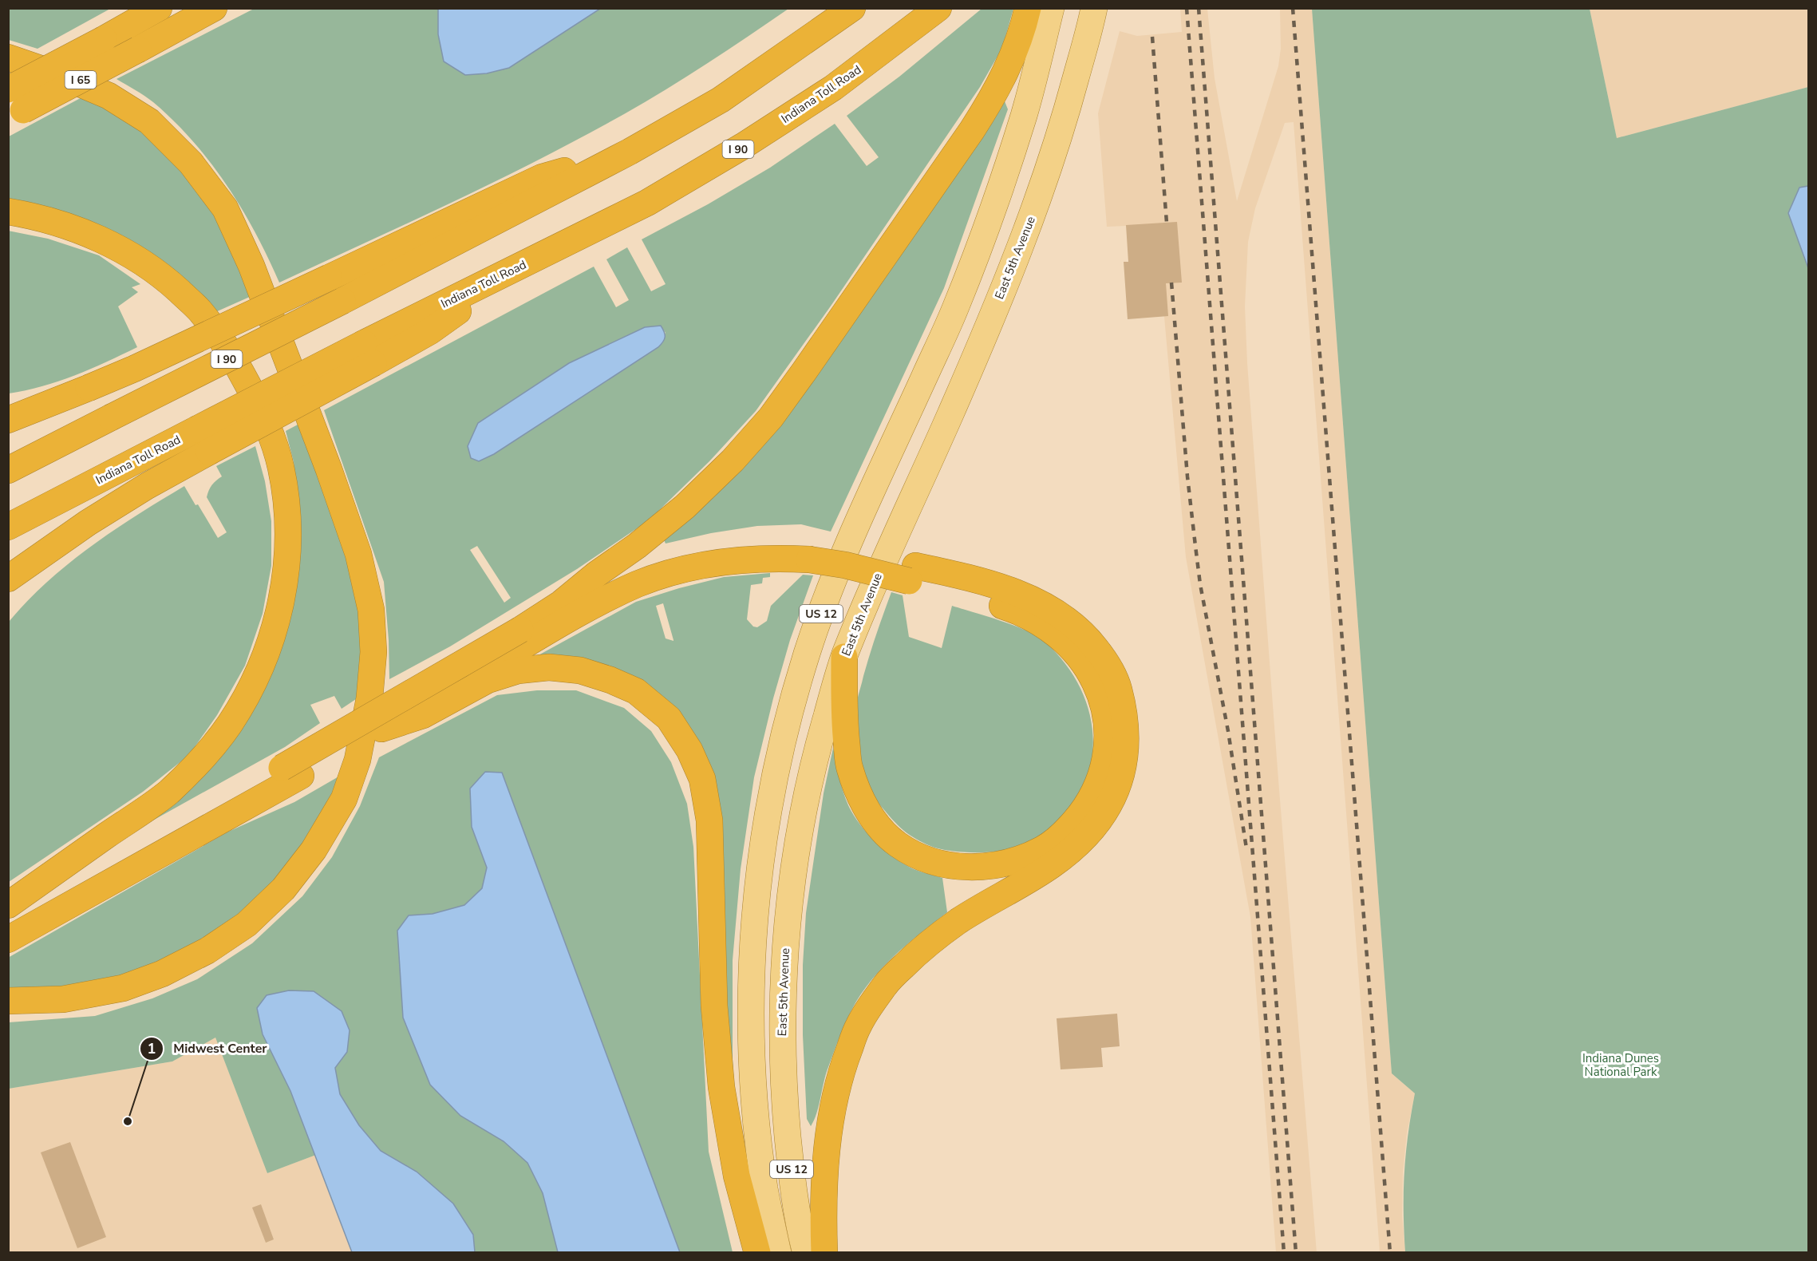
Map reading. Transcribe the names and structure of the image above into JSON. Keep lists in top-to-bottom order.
{
  "streets": {
    "highway": ["I 65", "Indiana Toll Road", "I 90"],
    "main road": ["East 5th Avenue", "US 12"]
  },
  "parks": ["Indiana Dunes National Park"],
  "places": ["Midwest Center"]
}
